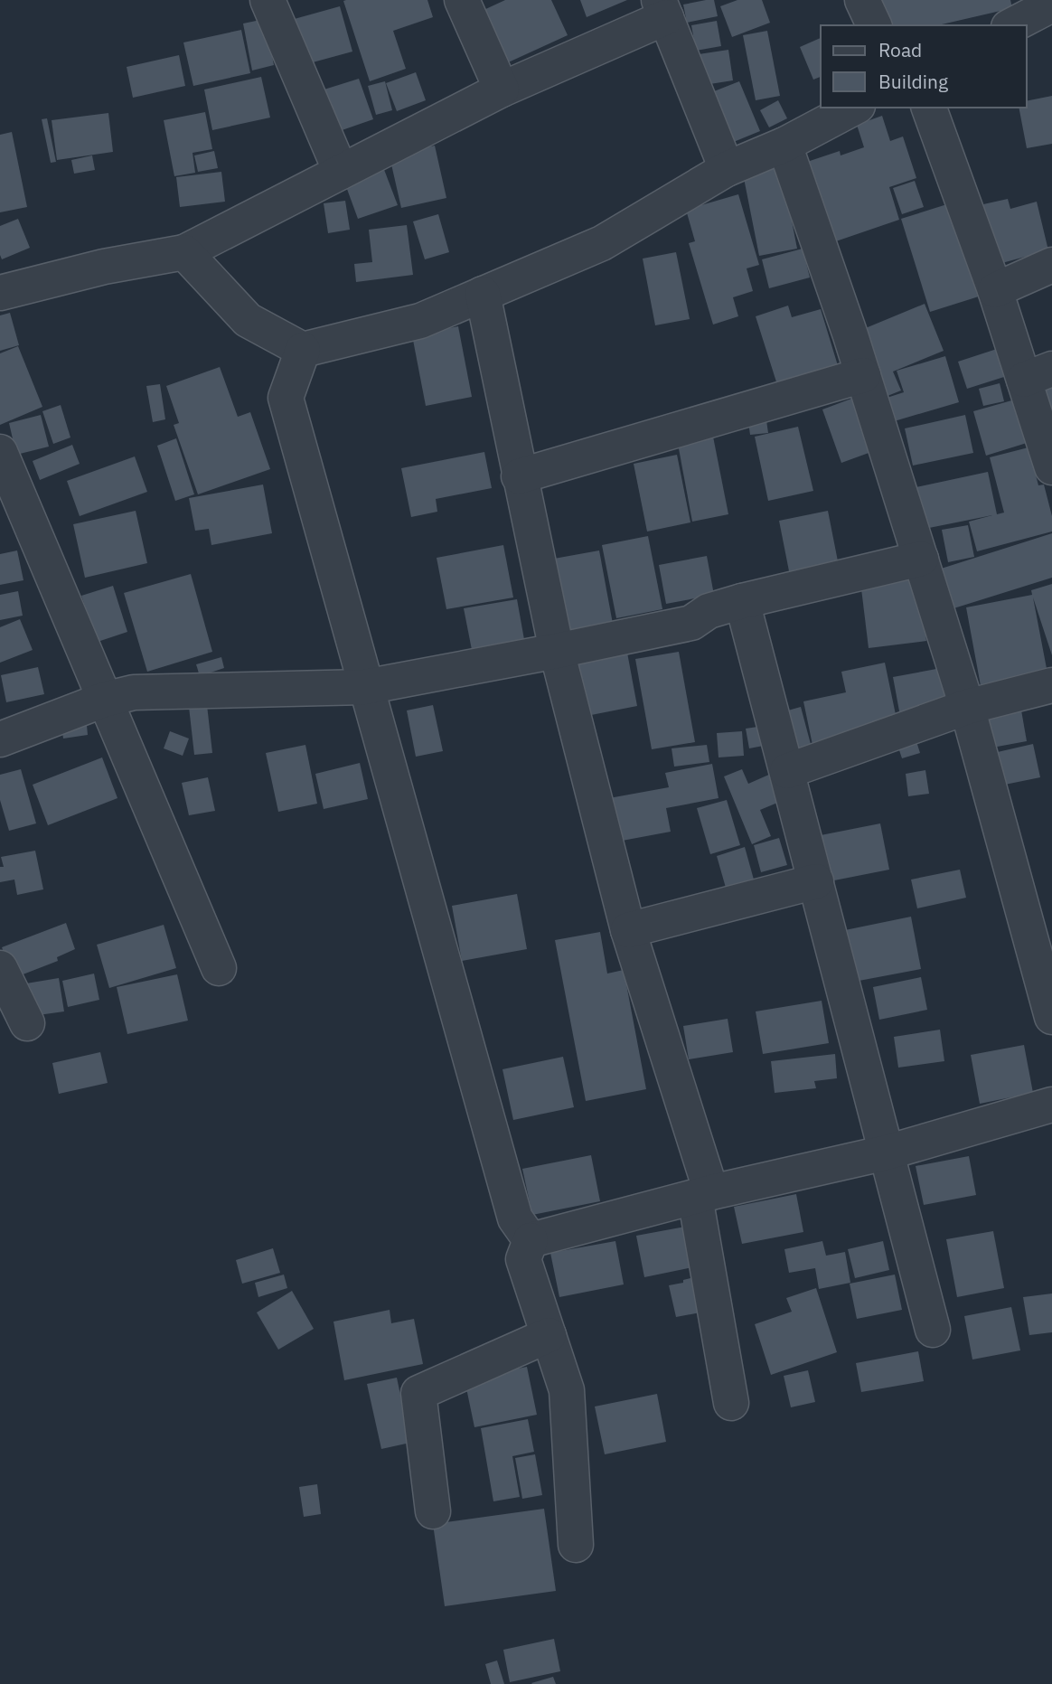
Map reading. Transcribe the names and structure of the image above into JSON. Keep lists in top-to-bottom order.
{
  "legend": ["Road", "Building"]
}
